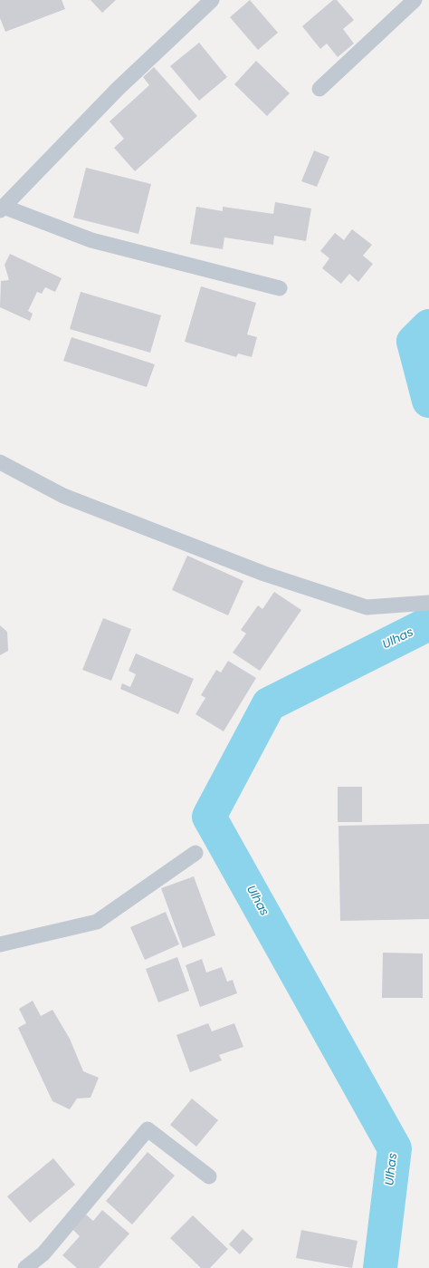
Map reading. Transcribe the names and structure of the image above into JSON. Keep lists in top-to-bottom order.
{
  "water": ["Ulhas"]
}
